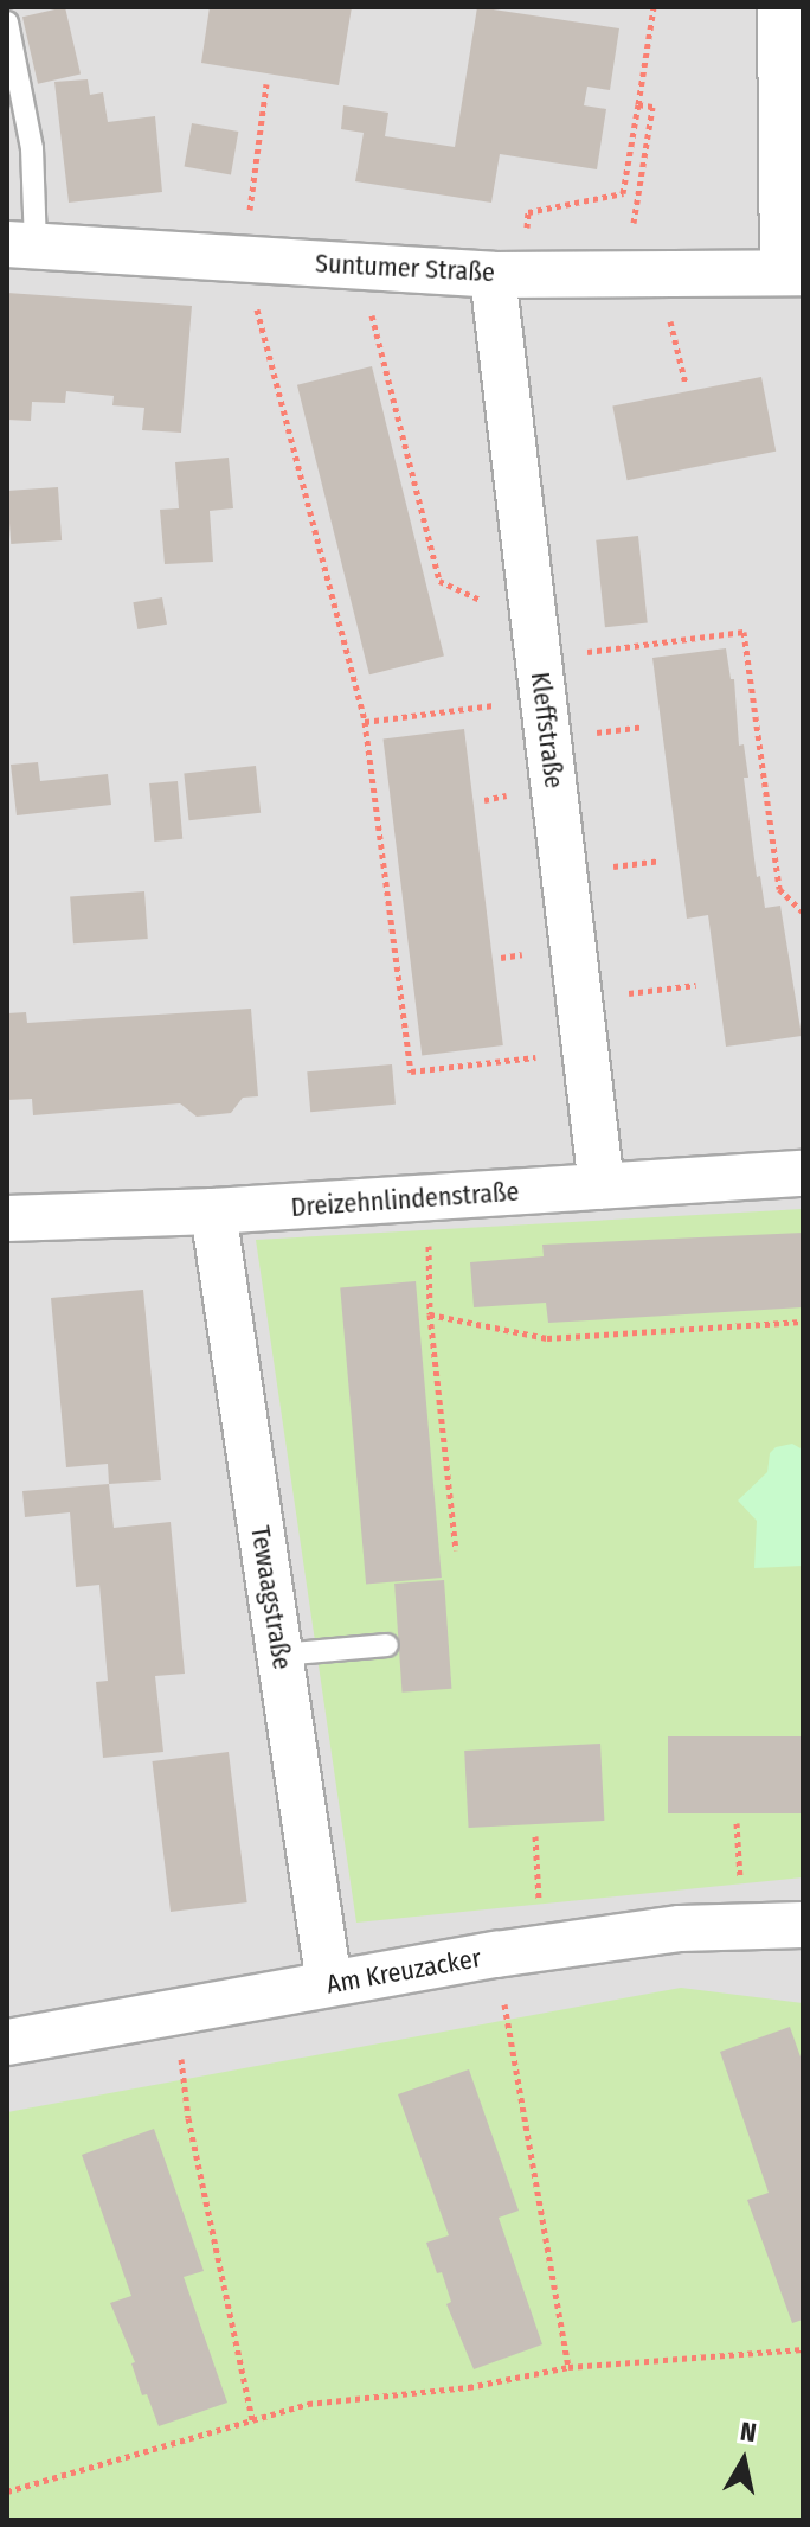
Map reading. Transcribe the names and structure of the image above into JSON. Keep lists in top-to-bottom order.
{
  "streets": {
    "street": [
      "Suntumer Straße",
      "Kleffstraße",
      "Dreizehnlindenstraße",
      "Tewaagstraße",
      "Am Kreuzacker"
    ]
  },
  "crossings": [
    ["Suntumer Straße", "Kleffstraße"],
    ["Kleffstraße", "Dreizehnlindenstraße"],
    ["Dreizehnlindenstraße", "Tewaagstraße"],
    ["Tewaagstraße", "Am Kreuzacker"]
  ],
  "north": "top"
}
